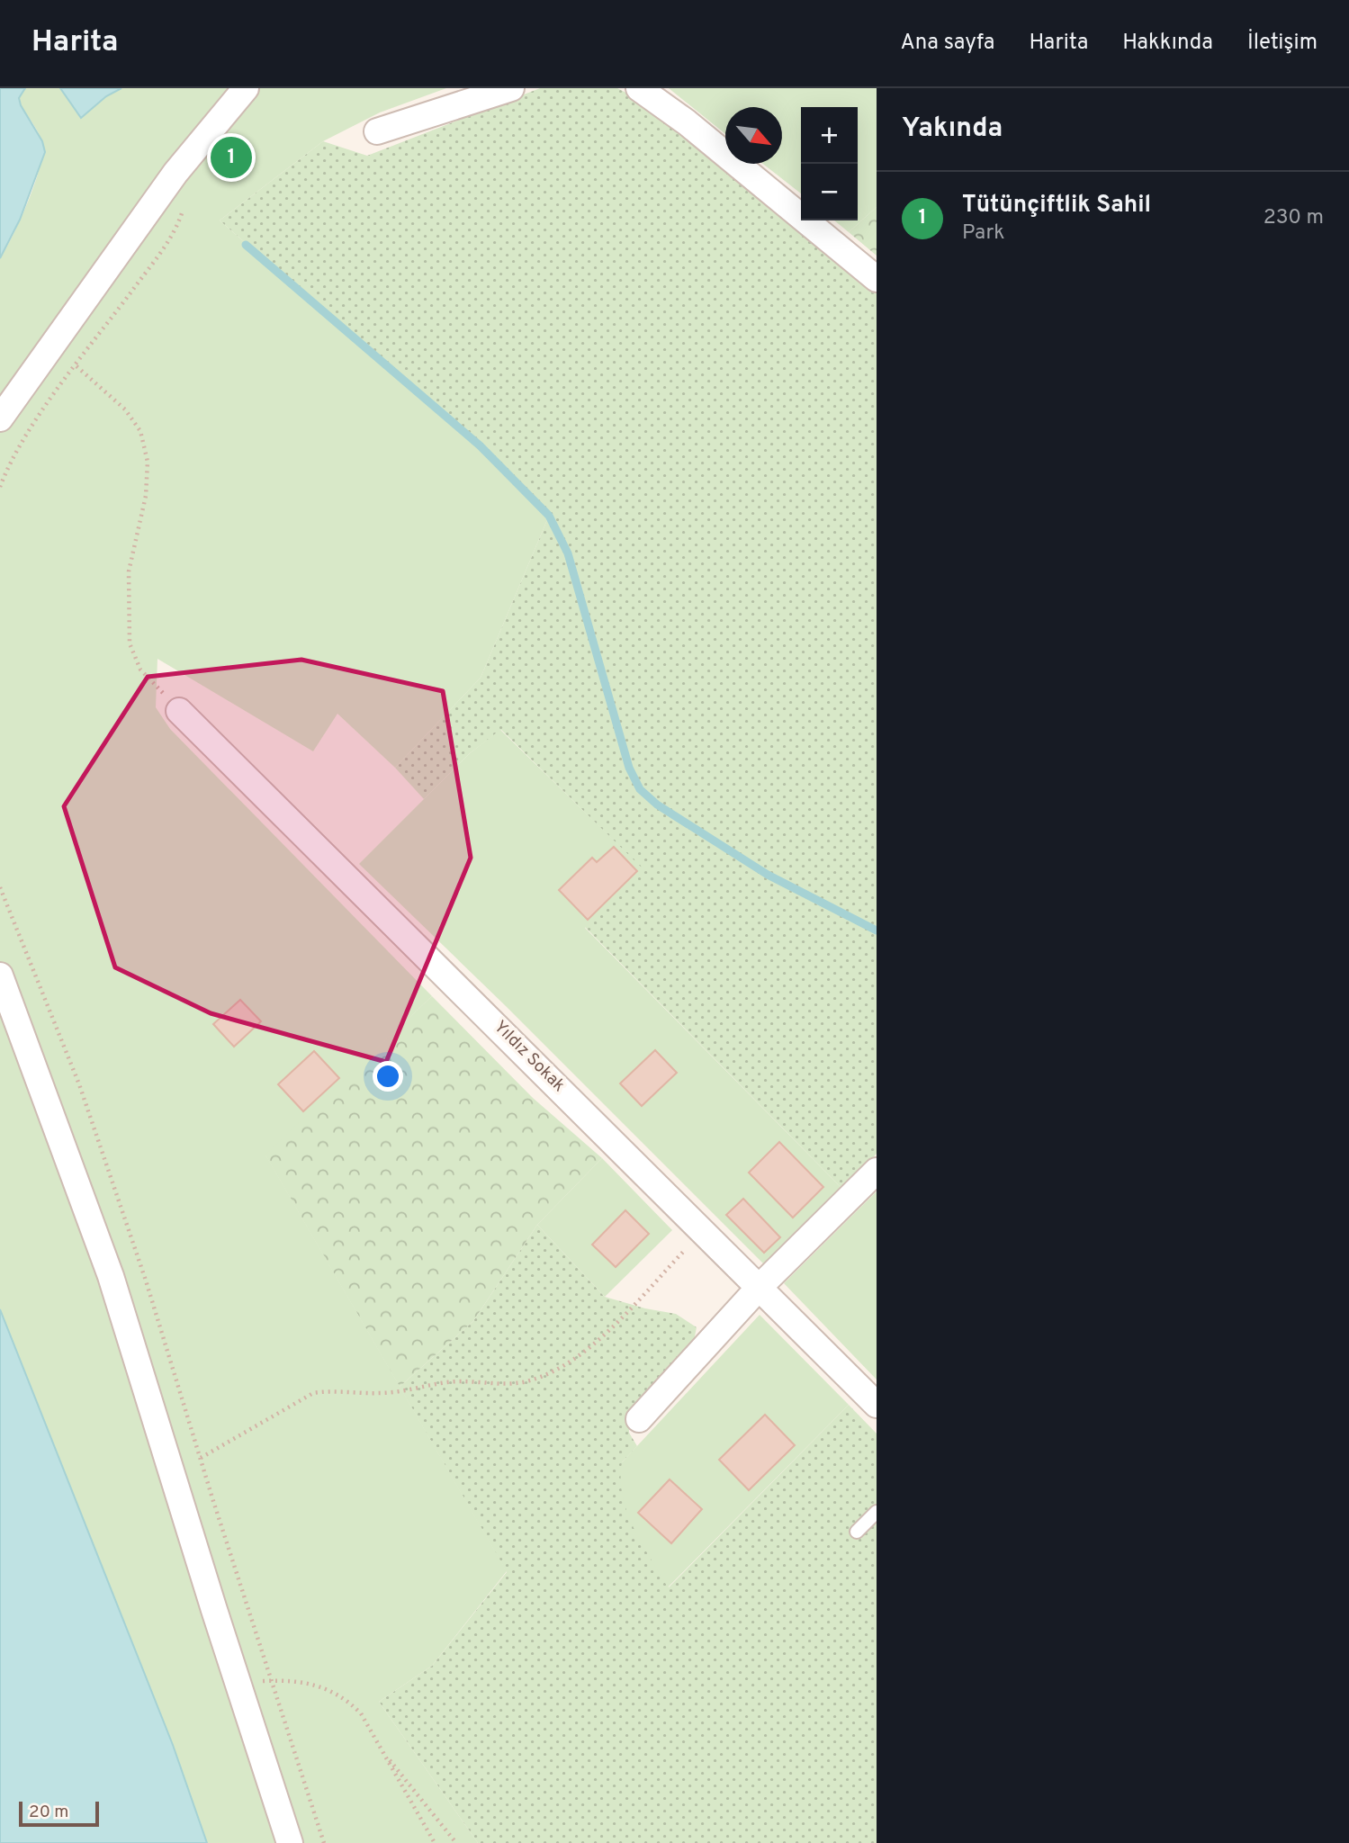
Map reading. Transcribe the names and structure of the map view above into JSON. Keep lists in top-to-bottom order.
{
  "streets": {
    "street": ["Yıldız Sokak"]
  },
  "scale_bar": "20 m",
  "north": "bottom right",
  "page": {
    "header": "Harita",
    "nav": [
      "Ana sayfa",
      "Harita",
      "Hakkında",
      "İletişim"
    ],
    "heading": "Yakında",
    "map_buttons": ["+", "−"],
    "pins": "1",
    "list": [
      {
        "mark": "1",
        "name": "Tütünçiftlik Sahil",
        "note": "Park",
        "value": "230 m"
      }
    ],
    "scale": "20 m"
  }
}
